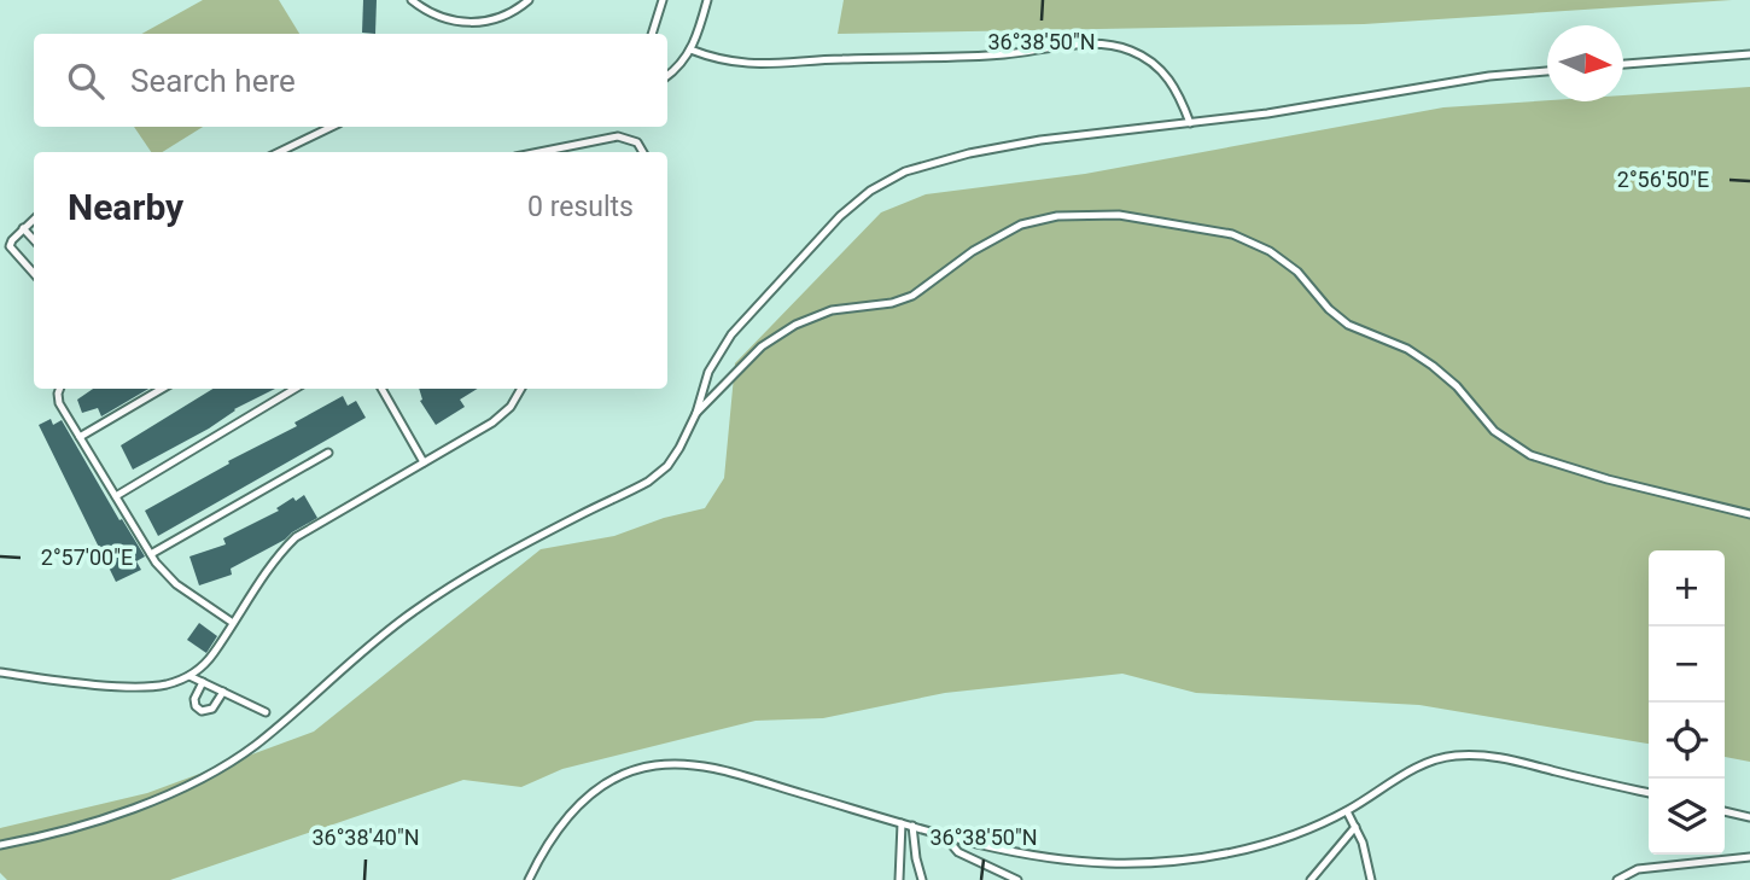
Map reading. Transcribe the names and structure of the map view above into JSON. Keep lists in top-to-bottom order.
{
  "north": "right",
  "page": {
    "search": "Search here",
    "heading": ["Nearby", "0 results"],
    "map_buttons": ["+", "−"]
  },
  "coordinates": [
    "36°38'50\"N",
    "2°56'50\"E",
    "2°57'00\"E",
    "36°38'40\"N"
  ]
}
